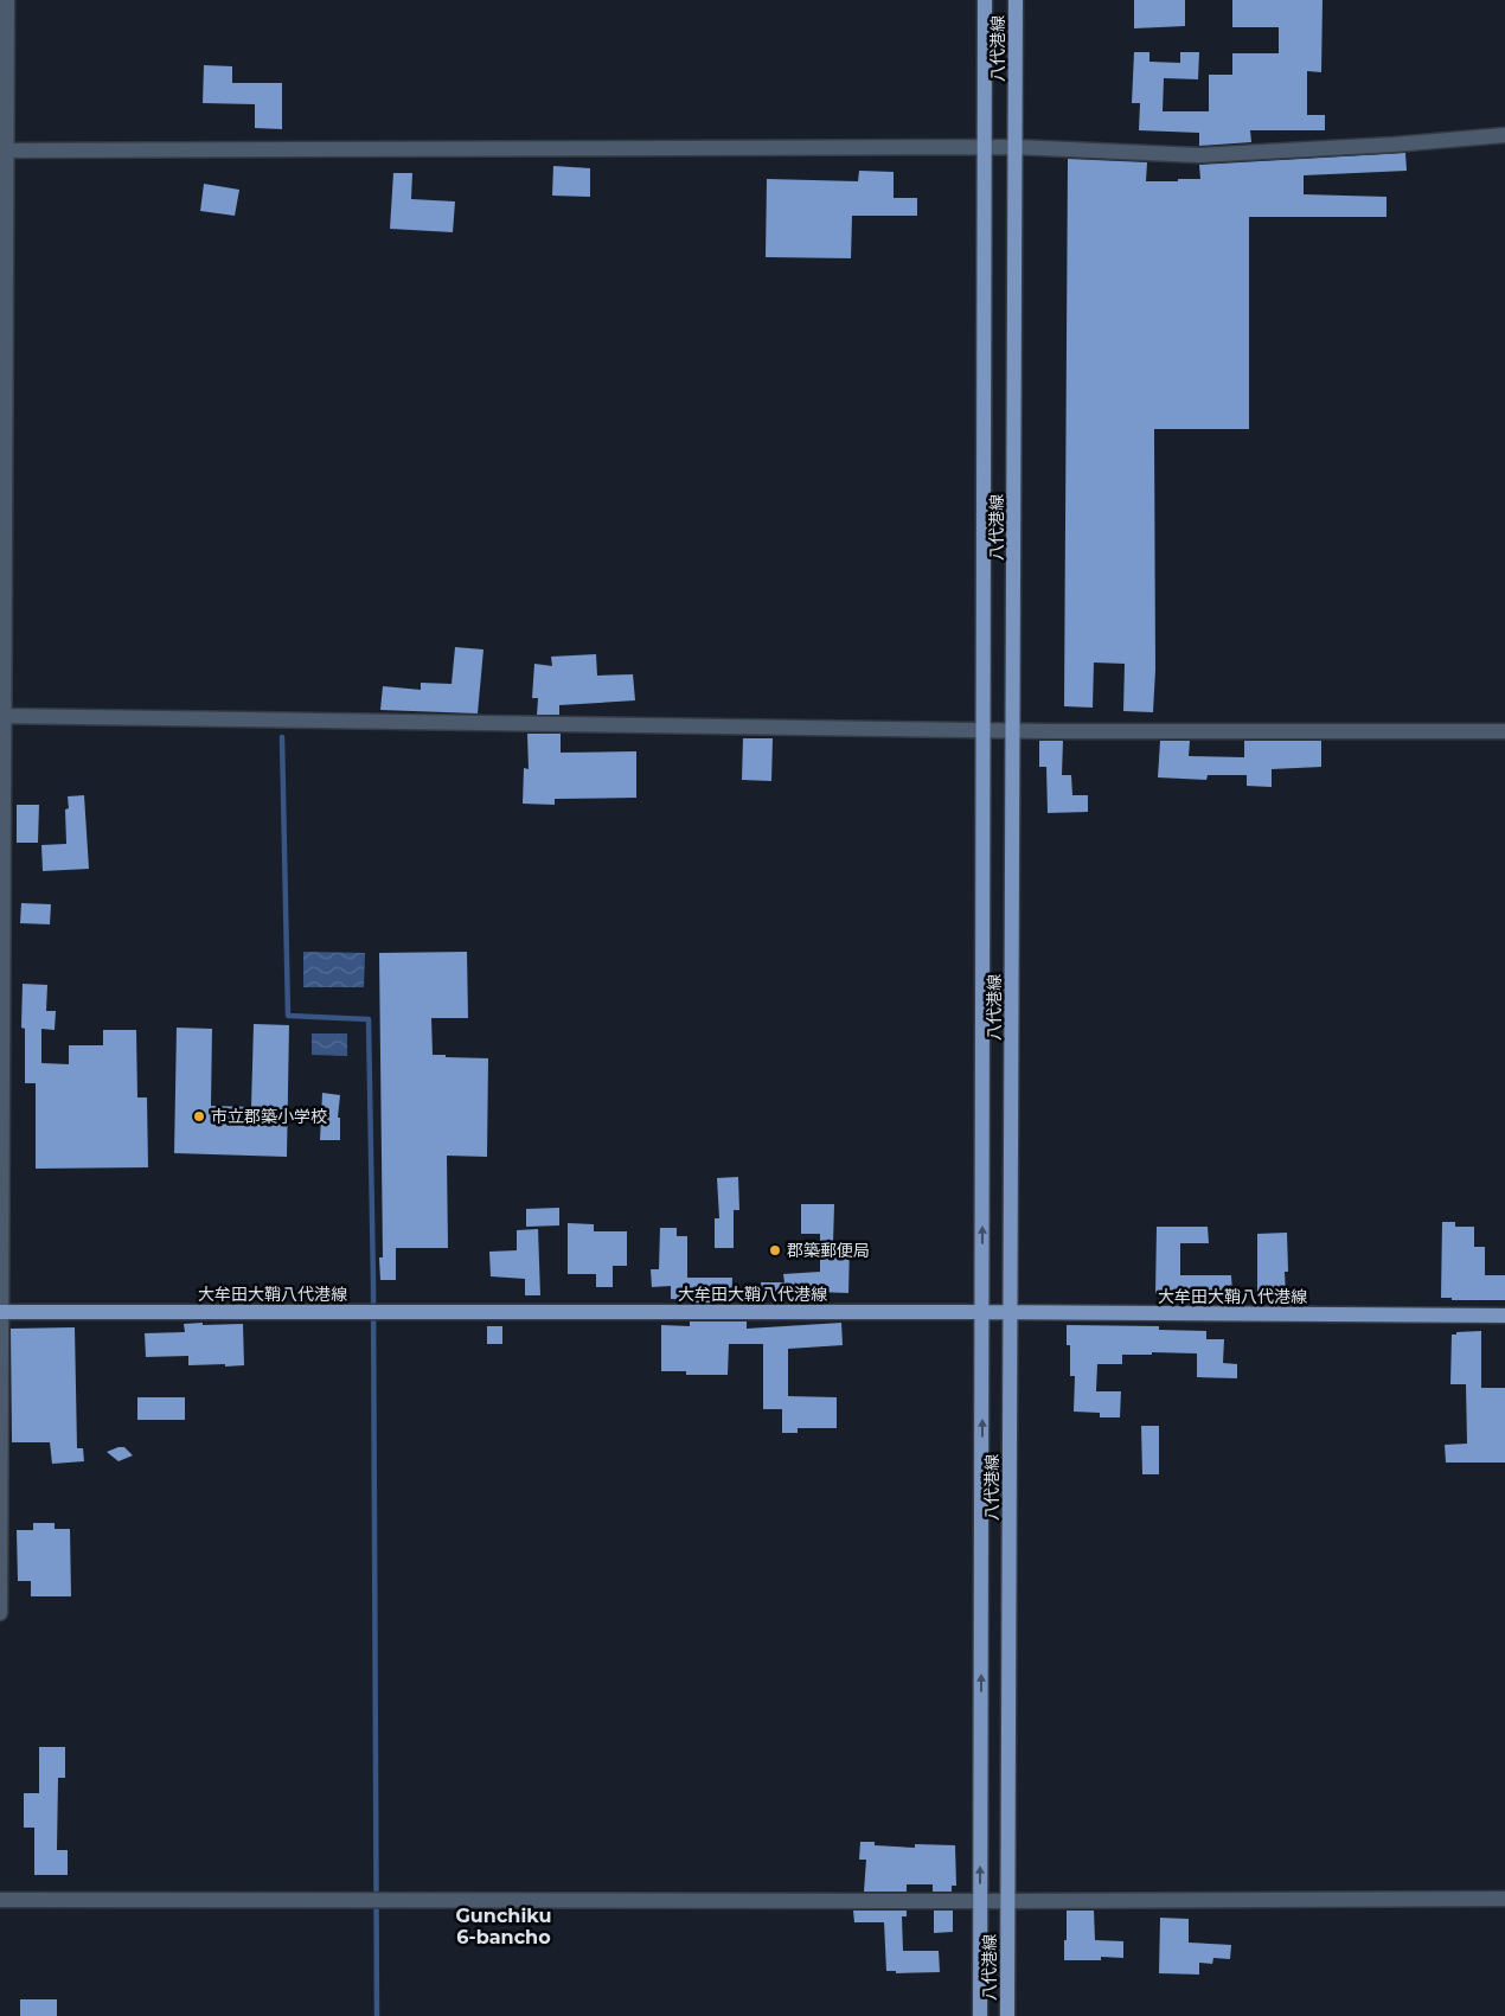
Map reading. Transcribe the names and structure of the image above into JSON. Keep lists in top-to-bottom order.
{
  "streets": {
    "main road": ["八代港線", "大牟田大鞘八代港線"]
  },
  "crossings": [
    ["八代港線", "大牟田大鞘八代港線"]
  ],
  "districts": ["Gunchiku 6-bancho"],
  "places": ["市立郡築小学校", "郡築郵便局"]
}
